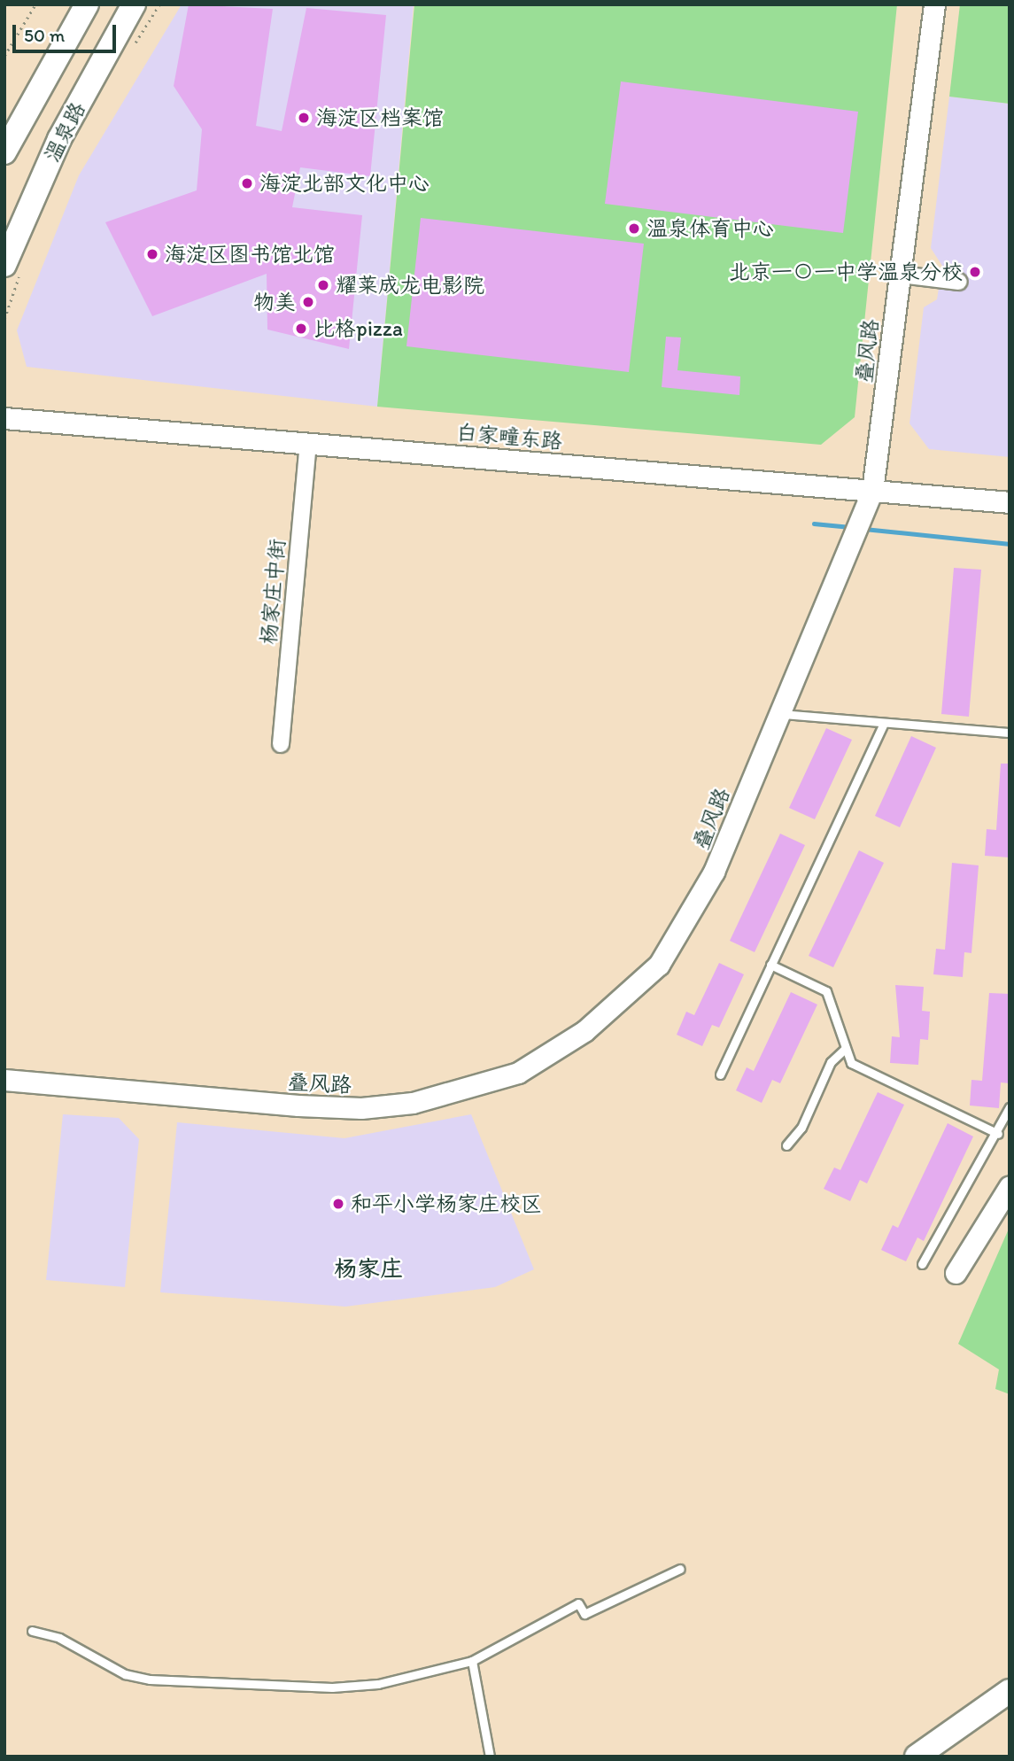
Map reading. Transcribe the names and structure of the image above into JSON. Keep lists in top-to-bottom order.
{
  "streets": {
    "main road": ["温泉路"],
    "street": ["叠风路", "白家疃东路", "杨家庄中街"]
  },
  "crossings": [
    ["叠风路", "白家疃东路"],
    ["白家疃东路", "杨家庄中街"]
  ],
  "districts": ["杨家庄"],
  "places": [
    "海淀区档案馆",
    "海淀北部文化中心",
    "温泉体育中心",
    "海淀区图书馆北馆",
    "北京一〇一中学温泉分校",
    "耀莱成龙电影院",
    "物美",
    "比格pizza",
    "和平小学杨家庄校区"
  ],
  "scale_bar": "50 m"
}
